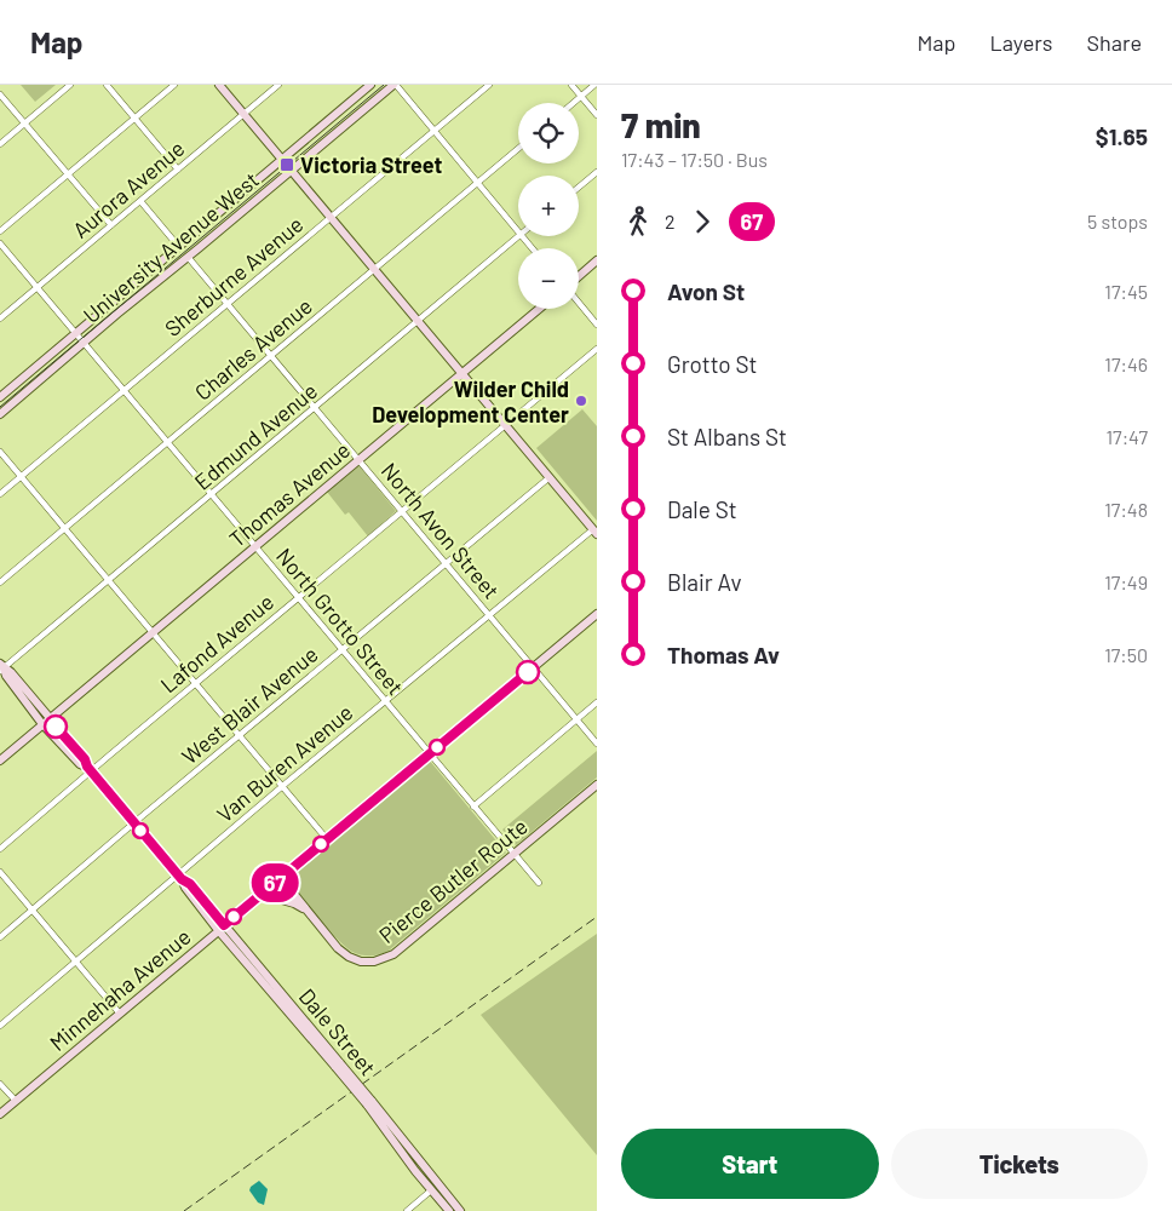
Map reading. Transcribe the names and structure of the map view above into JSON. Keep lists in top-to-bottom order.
{
  "streets": {
    "main road": [
      "University Avenue West",
      "Thomas Avenue",
      "Pierce Butler Route",
      "Minnehaha Avenue",
      "Dale Street"
    ],
    "street": [
      "Aurora Avenue",
      "Sherburne Avenue",
      "Charles Avenue",
      "Edmund Avenue",
      "North Avon Street",
      "North Grotto Street",
      "Lafond Avenue",
      "West Blair Avenue",
      "Van Buren Avenue"
    ]
  },
  "crossings": [
    ["Aurora Avenue", "North Grotto Street"],
    ["University Avenue West", "North Avon Street"],
    ["University Avenue West", "North Grotto Street"],
    ["Sherburne Avenue", "North Avon Street"],
    ["Sherburne Avenue", "North Grotto Street"],
    ["Charles Avenue", "North Avon Street"],
    ["Charles Avenue", "North Grotto Street"],
    ["Edmund Avenue", "North Avon Street"],
    ["Edmund Avenue", "North Grotto Street"],
    ["Edmund Avenue", "Dale Street"],
    ["Thomas Avenue", "North Avon Street"],
    ["Thomas Avenue", "North Grotto Street"],
    ["Thomas Avenue", "Dale Street"],
    ["North Avon Street", "Lafond Avenue"],
    ["North Avon Street", "West Blair Avenue"],
    ["North Avon Street", "Van Buren Avenue"],
    ["North Avon Street", "Minnehaha Avenue"],
    ["North Grotto Street", "Lafond Avenue"],
    ["North Grotto Street", "West Blair Avenue"],
    ["North Grotto Street", "Van Buren Avenue"],
    ["North Grotto Street", "Pierce Butler Route"],
    ["North Grotto Street", "Minnehaha Avenue"],
    ["Lafond Avenue", "Dale Street"],
    ["West Blair Avenue", "Dale Street"],
    ["Van Buren Avenue", "Dale Street"],
    ["Pierce Butler Route", "Minnehaha Avenue"],
    ["Minnehaha Avenue", "Dale Street"]
  ],
  "places": {
    "transit": ["Victoria Street"],
    "other": ["Wilder Child Development Center"]
  },
  "lines": ["bus line 67"],
  "page": {
    "header": "Map",
    "nav": ["Map", "Layers", "Share"],
    "on_map": "67",
    "heading": ["7 min", "17:43 – 17:50 · Bus", "$1.65"],
    "map_buttons": ["+", "−"],
    "legs": ["2", "67", "5 stops"],
    "list": [
      {
        "name": "Avon St",
        "value": "17:45"
      },
      {
        "name": "Grotto St",
        "value": "17:46"
      },
      {
        "name": "St Albans St",
        "value": "17:47"
      },
      {
        "name": "Dale St",
        "value": "17:48"
      },
      {
        "name": "Blair Av",
        "value": "17:49"
      },
      {
        "name": "Thomas Av",
        "value": "17:50"
      }
    ],
    "buttons": ["Start", "Tickets"]
  }
}
